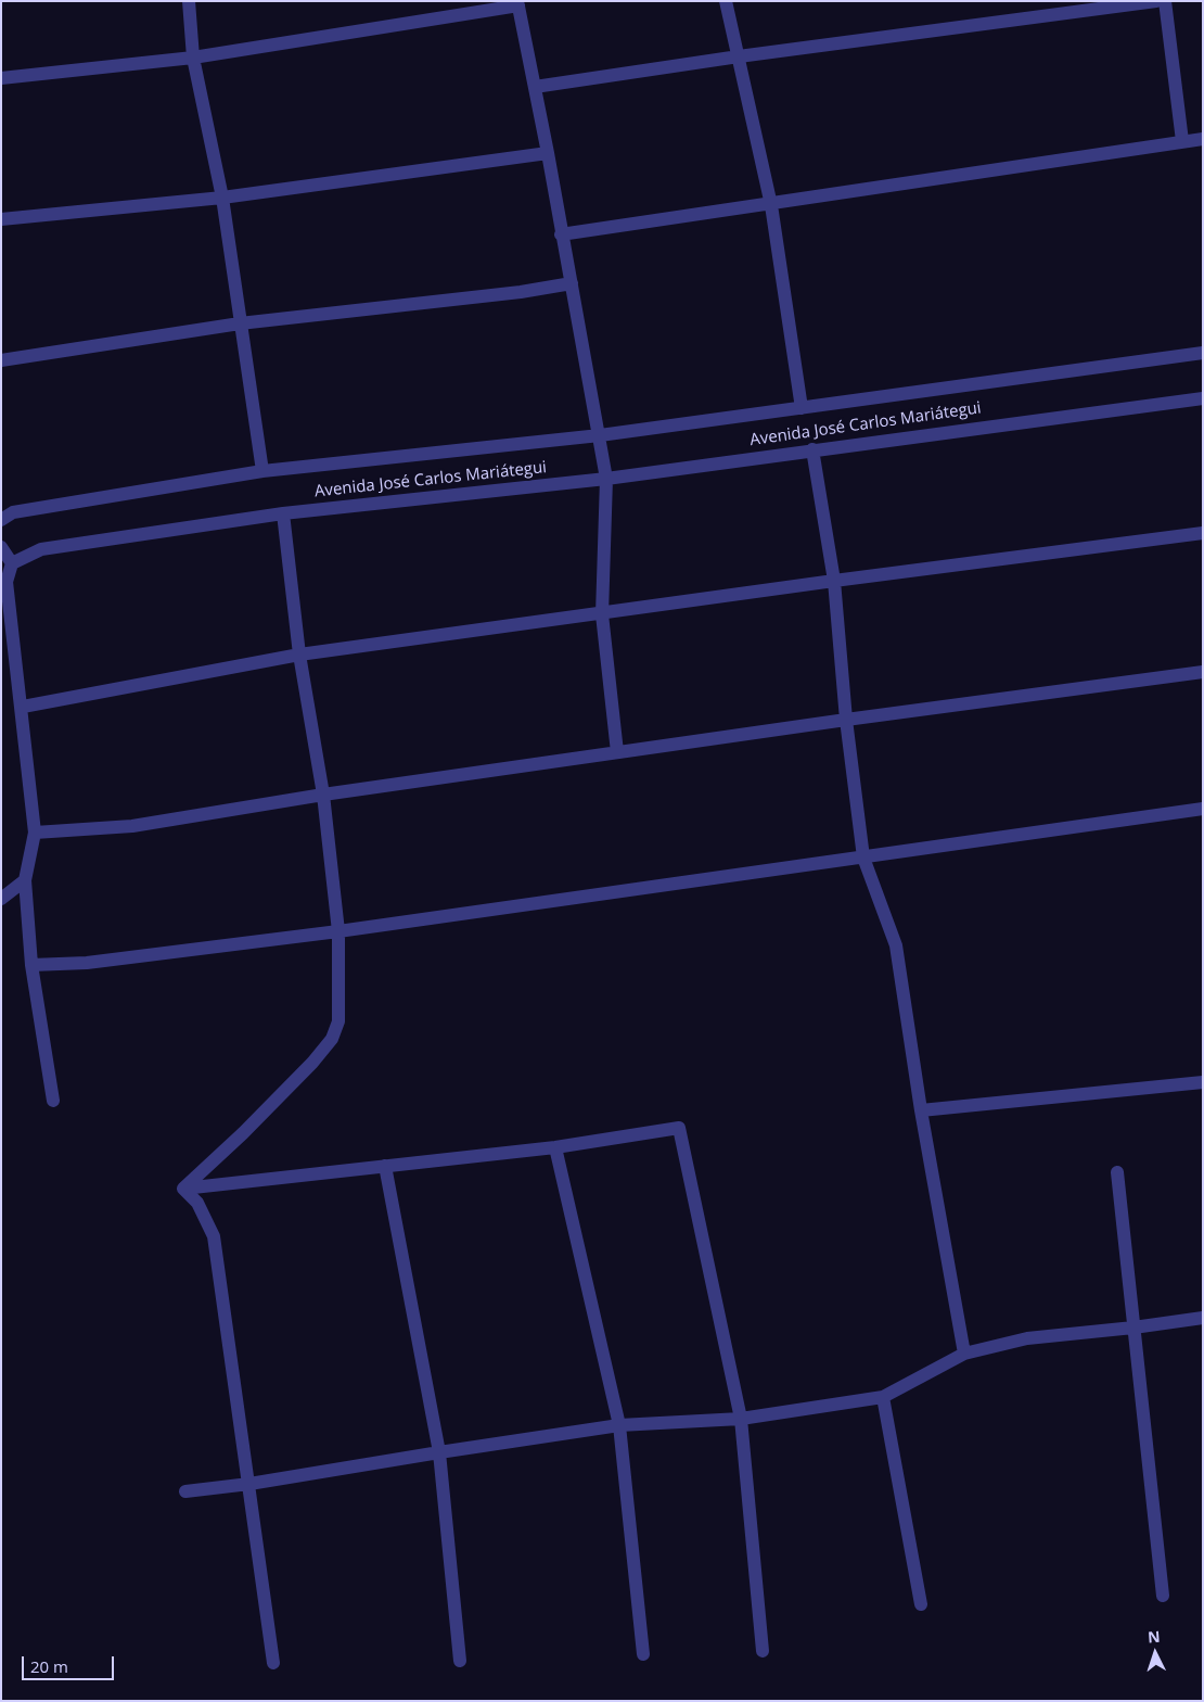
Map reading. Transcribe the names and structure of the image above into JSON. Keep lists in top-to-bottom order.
{
  "streets": {
    "street": ["Avenida José Carlos Mariátegui"]
  },
  "scale_bar": "20 m",
  "north": "top"
}
